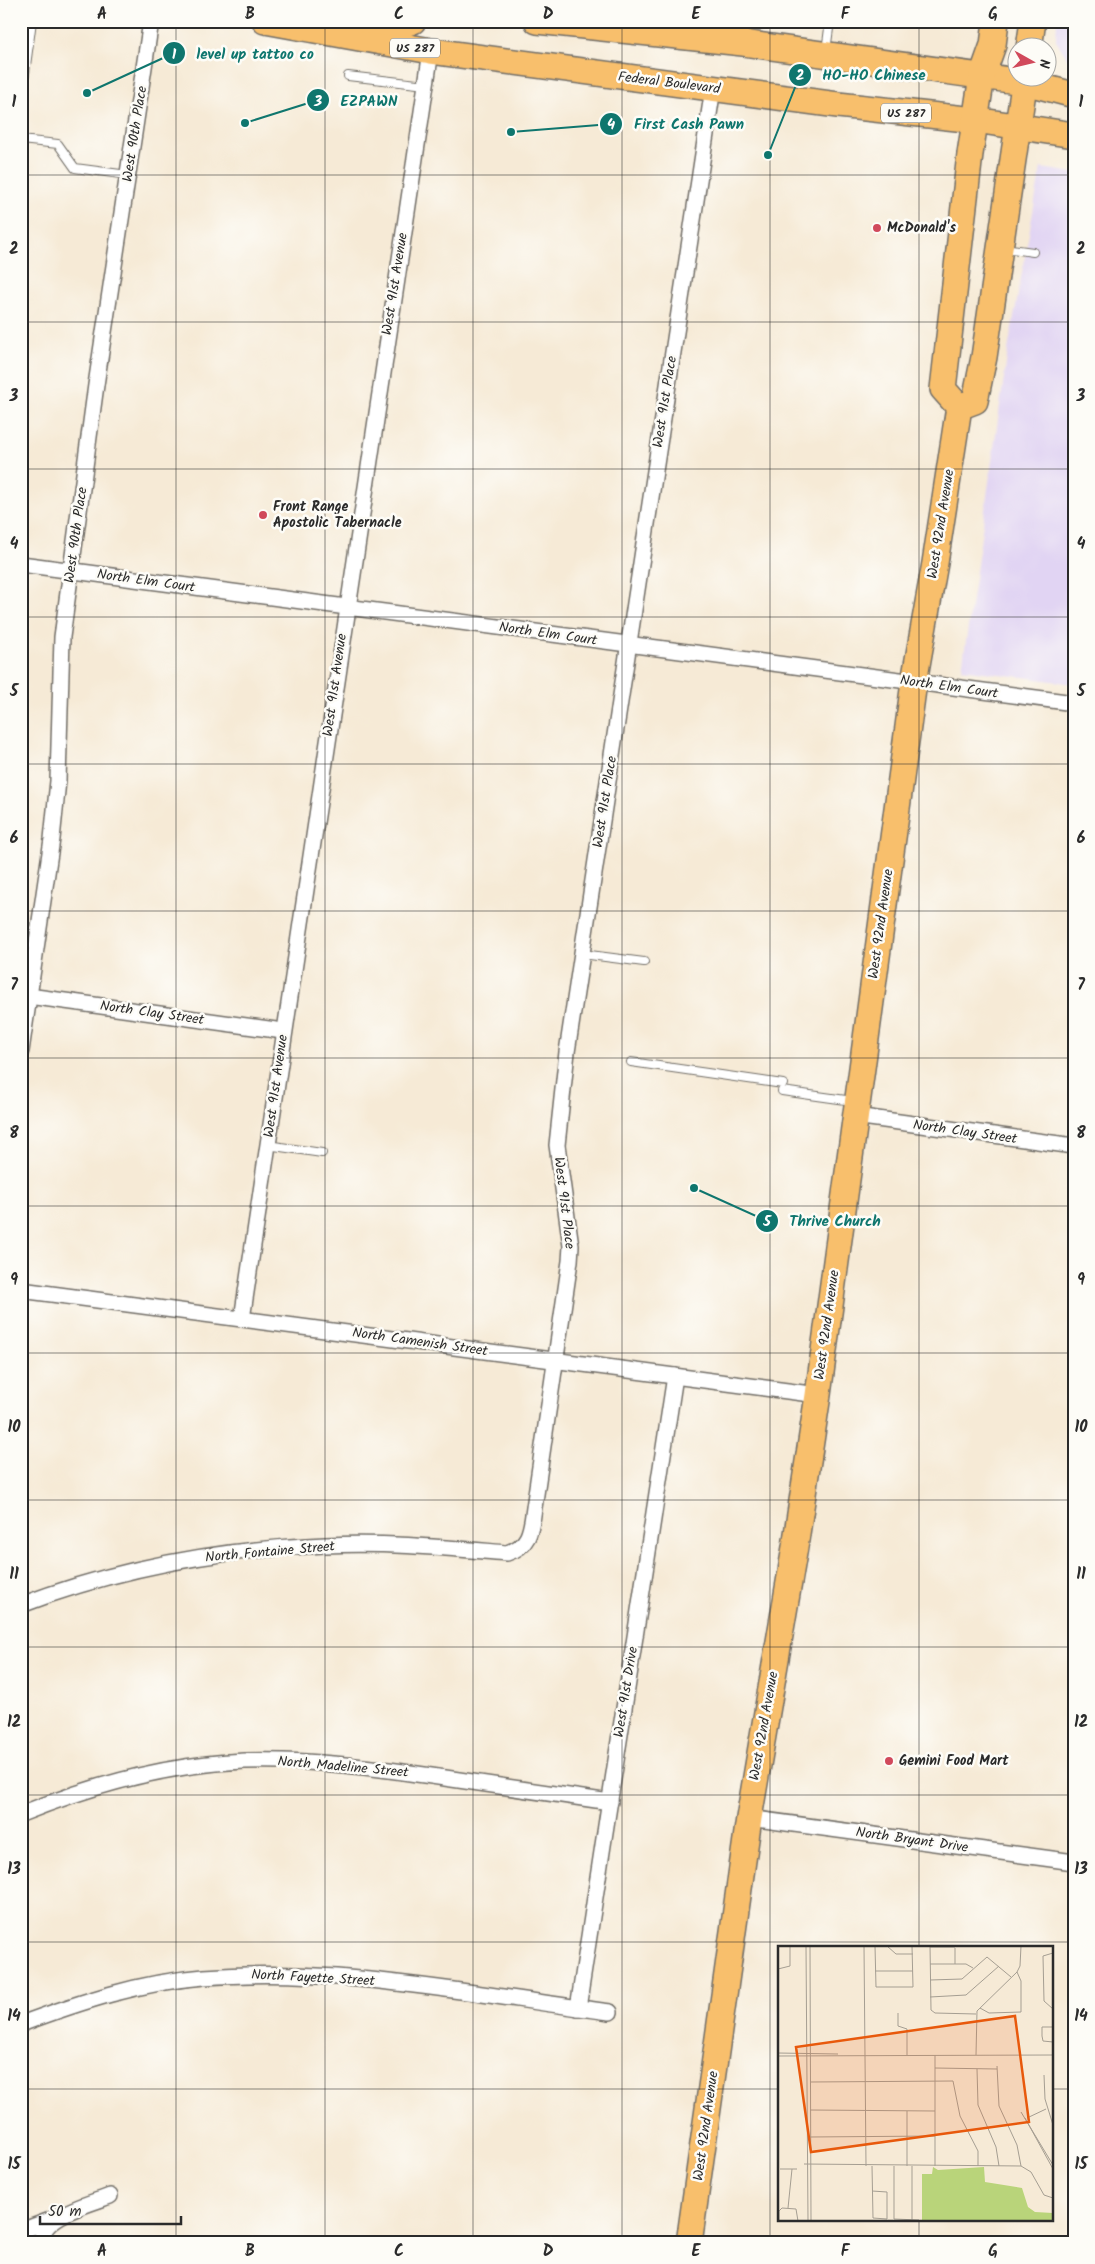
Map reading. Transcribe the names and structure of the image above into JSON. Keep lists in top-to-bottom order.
{
  "streets": {
    "main road": ["US 287", "Federal Boulevard", "West 92nd Avenue"],
    "street": [
      "West 90th Place",
      "West 91st Avenue",
      "West 91st Place",
      "North Elm Court",
      "North Clay Street",
      "North Camenish Street",
      "North Fontaine Street",
      "West 91st Drive",
      "North Madeline Street",
      "North Bryant Drive",
      "North Fayette Street"
    ]
  },
  "crossings": [
    ["Federal Boulevard", "West 91st Avenue"],
    ["Federal Boulevard", "West 91st Place"],
    ["West 90th Place", "North Elm Court"],
    ["West 90th Place", "North Clay Street"],
    ["West 91st Avenue", "North Elm Court"],
    ["West 91st Avenue", "North Clay Street"],
    ["West 91st Avenue", "North Camenish Street"],
    ["West 91st Place", "North Elm Court"],
    ["West 91st Place", "North Camenish Street"],
    ["West 91st Place", "North Fontaine Street"],
    ["West 92nd Avenue", "North Elm Court"],
    ["West 92nd Avenue", "North Clay Street"],
    ["West 92nd Avenue", "North Camenish Street"],
    ["West 92nd Avenue", "North Bryant Drive"],
    ["North Camenish Street", "West 91st Drive"],
    ["West 91st Drive", "North Madeline Street"],
    ["West 91st Drive", "North Fayette Street"]
  ],
  "places": [
    "level up tattoo co",
    "EZPAWN",
    "First Cash Pawn",
    "HO-HO Chinese",
    "McDonald's",
    "Front Range Apostolic Tabernacle",
    "Thrive Church",
    "Gemini Food Mart"
  ],
  "scale_bar": "50 m",
  "north": "right",
  "grid": {
    "columns": [
      "A",
      "B",
      "C",
      "D",
      "E",
      "F",
      "G"
    ],
    "rows": [
      "1",
      "2",
      "3",
      "4",
      "5",
      "6",
      "7",
      "8",
      "9",
      "10",
      "11",
      "12",
      "13",
      "14",
      "15"
    ]
  }
}
